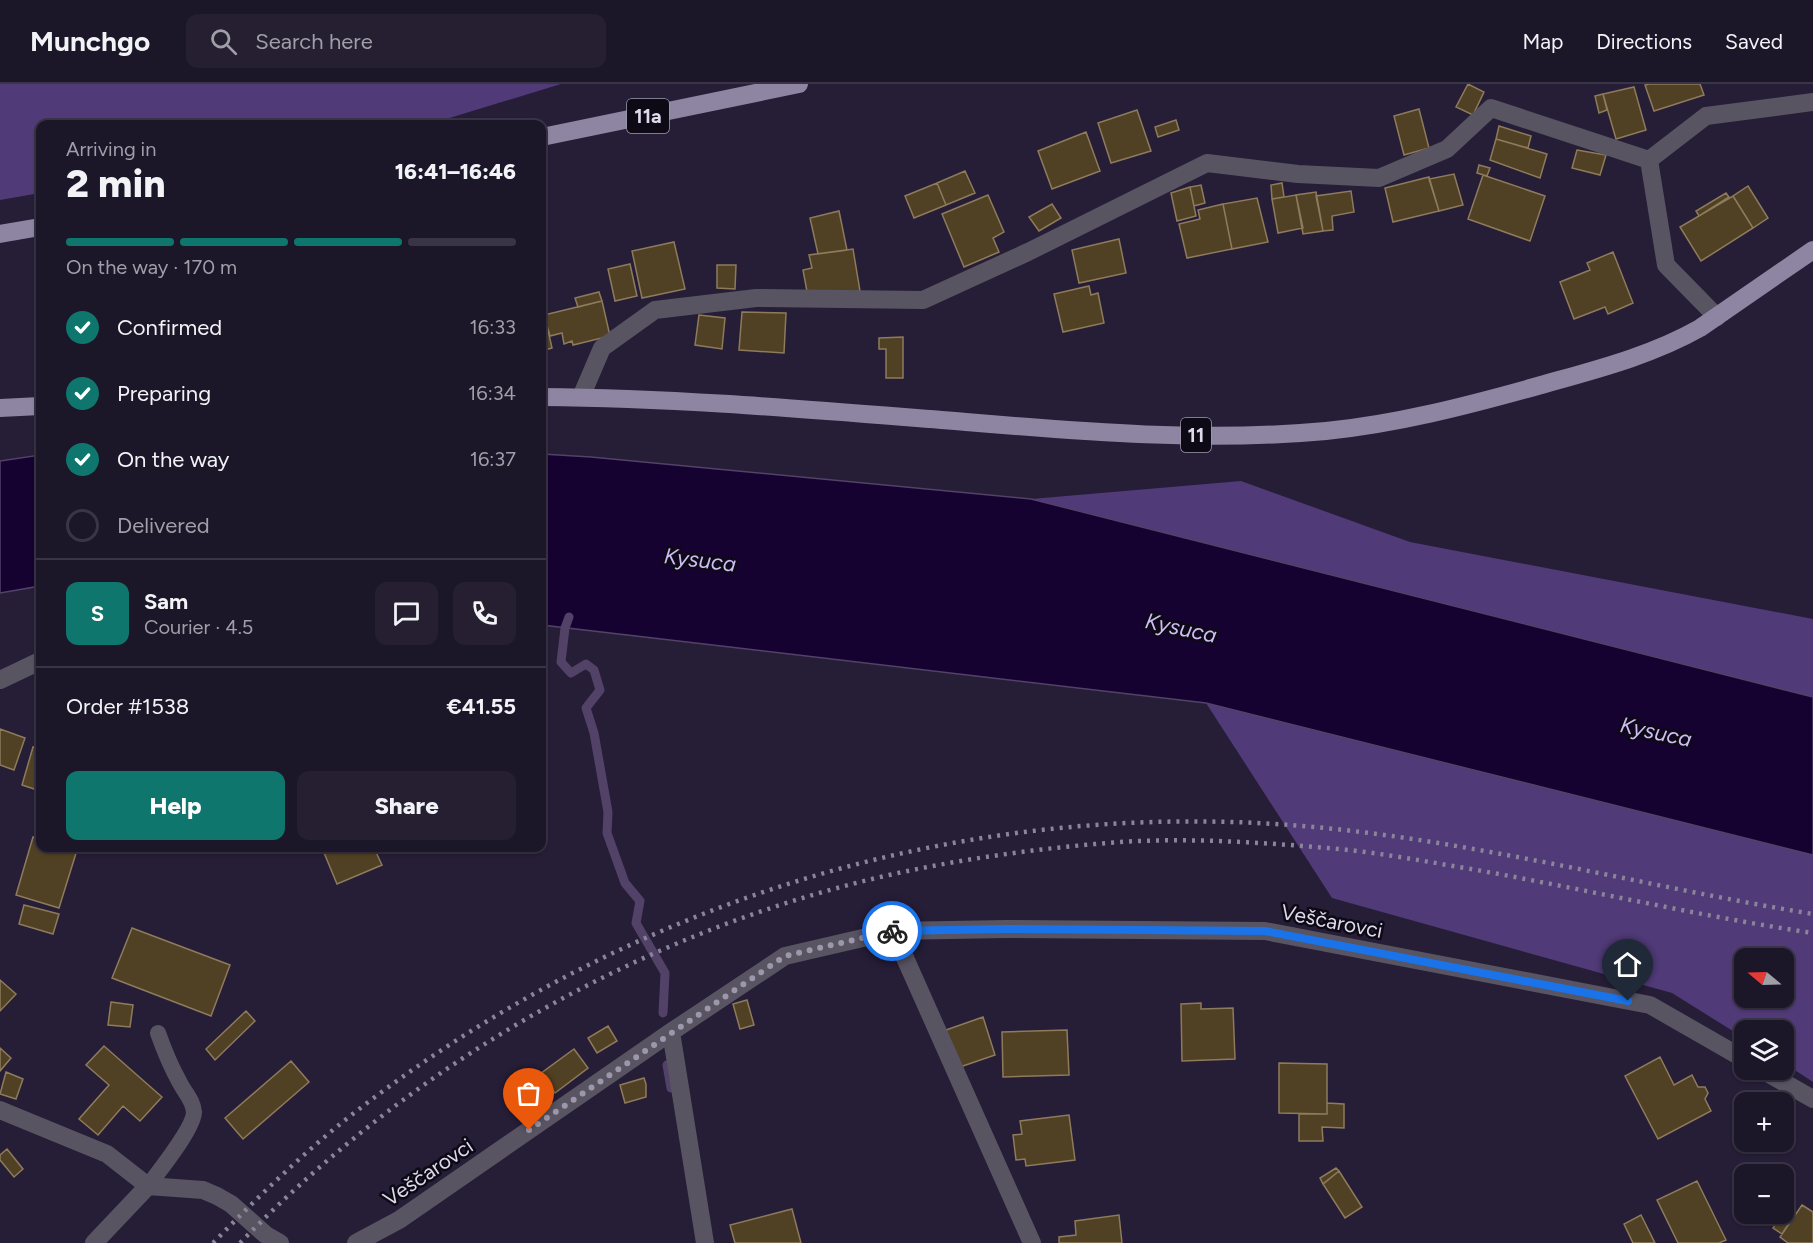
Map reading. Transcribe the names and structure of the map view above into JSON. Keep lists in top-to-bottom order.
{
  "streets": {
    "main road": ["11a", "11"],
    "street": ["Veščarovci"]
  },
  "water": ["Kysuca"],
  "north": "left",
  "page": {
    "header": "Munchgo",
    "search": "Search here",
    "nav": ["Map", "Directions", "Saved"],
    "heading": ["2 min", "Arriving in", "16:41–16:46"],
    "panel": [
      "Sam",
      "Courier · 4.5",
      "Order #1538",
      "€41.55"
    ],
    "bar": "On the way · 170 m",
    "list": [
      ["Confirmed", "16:33"],
      ["Preparing", "16:34"],
      ["On the way", "16:37"],
      "Delivered"
    ],
    "round": "S",
    "buttons": ["Help", "Share"],
    "map_buttons": ["+", "−"]
  }
}
